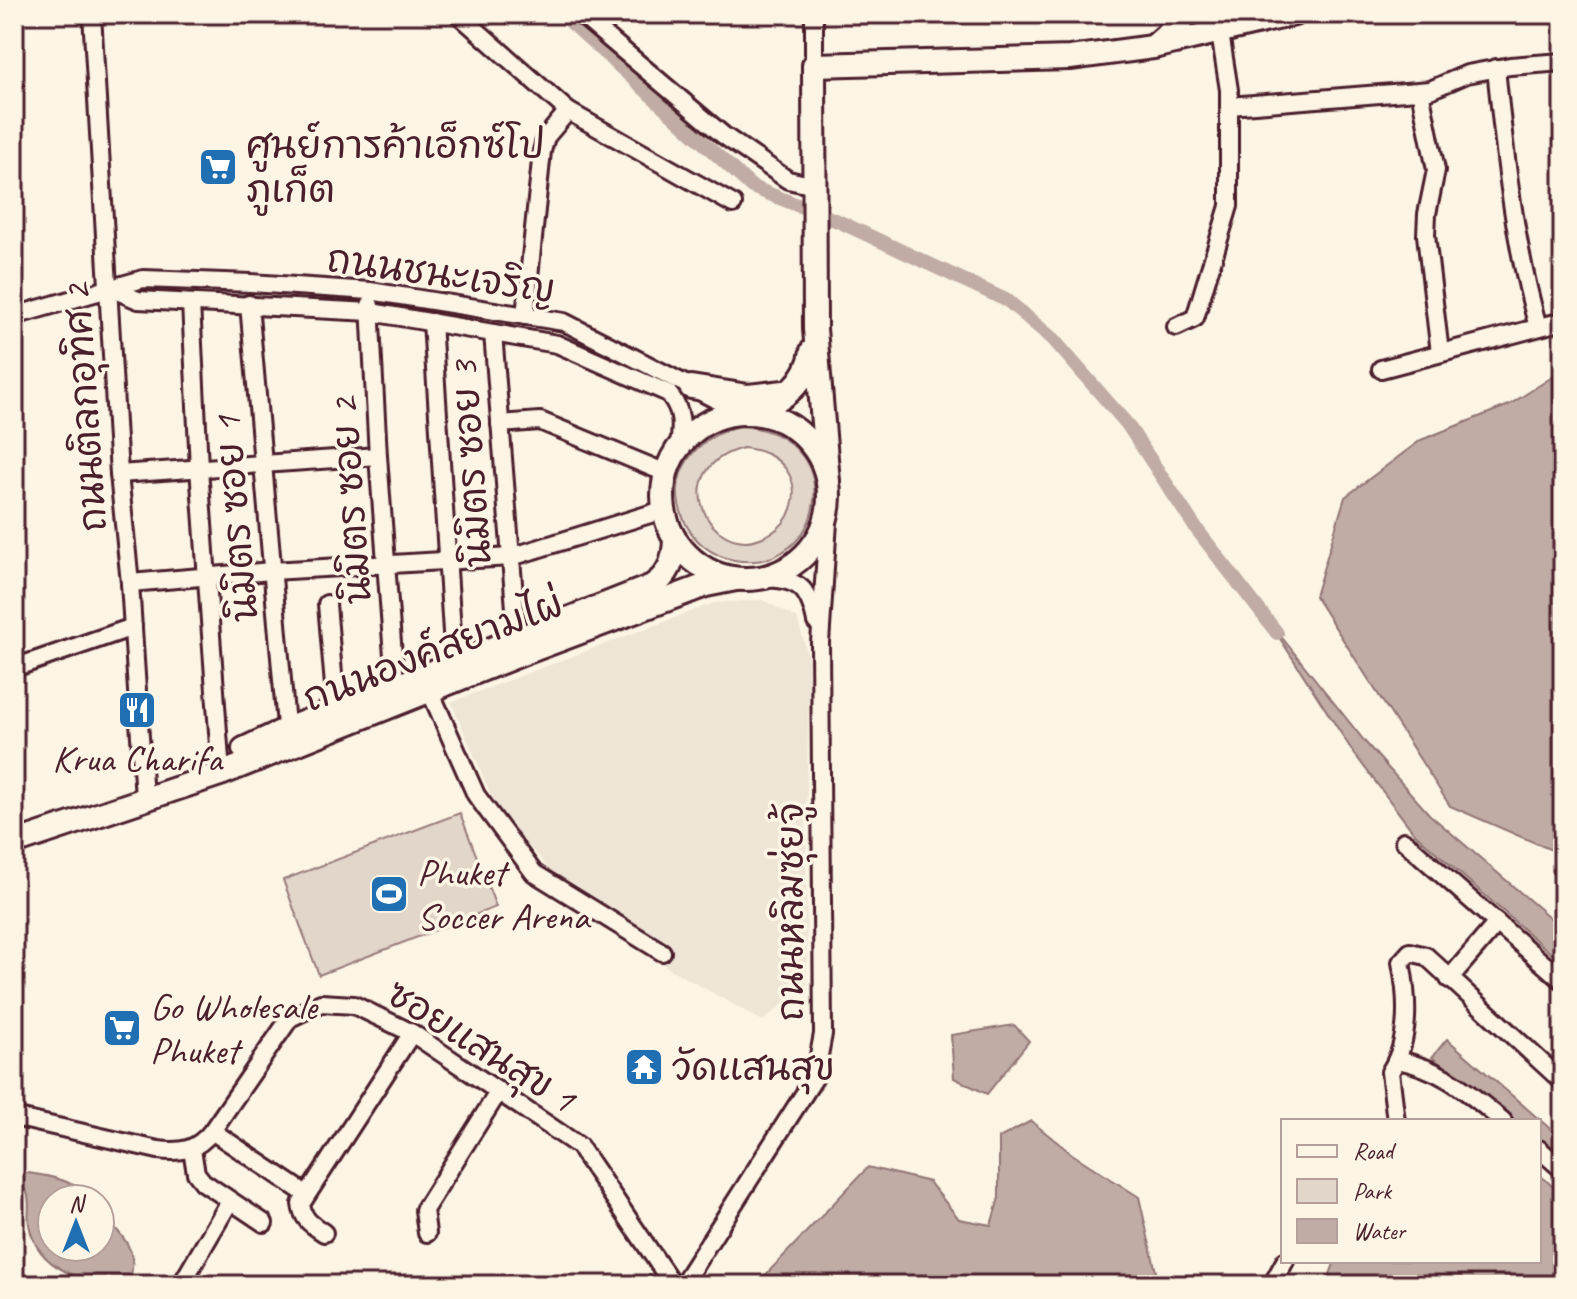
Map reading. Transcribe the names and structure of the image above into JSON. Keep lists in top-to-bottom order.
{
  "streets": {
    "street": [
      "ถนนชนะเจริญ",
      "ถนนติลกอุทิศ 2",
      "นิมิตร ซอย 3",
      "นิมิตร ซอย 2",
      "นิมิตร ซอย 1",
      "ถนนองค์สยามไผ่",
      "ถนนหลิมซุ่ยจู้",
      "ซอยแสนสุข 1"
    ]
  },
  "crossings": [
    ["ถนนชนะเจริญ", "ถนนติลกอุทิศ 2"],
    ["ถนนชนะเจริญ", "นิมิตร ซอย 3"],
    ["ถนนชนะเจริญ", "นิมิตร ซอย 2"],
    ["ถนนชนะเจริญ", "นิมิตร ซอย 1"],
    ["ถนนชนะเจริญ", "ถนนองค์สยามไผ่"],
    ["ถนนชนะเจริญ", "ถนนหลิมซุ่ยจู้"],
    ["ถนนติลกอุทิศ 2", "ถนนองค์สยามไผ่"],
    ["นิมิตร ซอย 3", "ถนนองค์สยามไผ่"],
    ["นิมิตร ซอย 2", "ถนนองค์สยามไผ่"],
    ["นิมิตร ซอย 1", "ถนนองค์สยามไผ่"],
    ["ถนนองค์สยามไผ่", "ถนนหลิมซุ่ยจู้"]
  ],
  "places": {
    "supermarket": ["ศูนย์การค้าเอ็กซ์โป ภูเก็ต", "Go Wholesale Phuket"],
    "restaurant": ["Krua Charifa"],
    "sports": ["Phuket Soccer Arena"],
    "temple": ["วัดแสนสุข"]
  },
  "legend": ["Road", "Park", "Water"],
  "north": "top"
}
